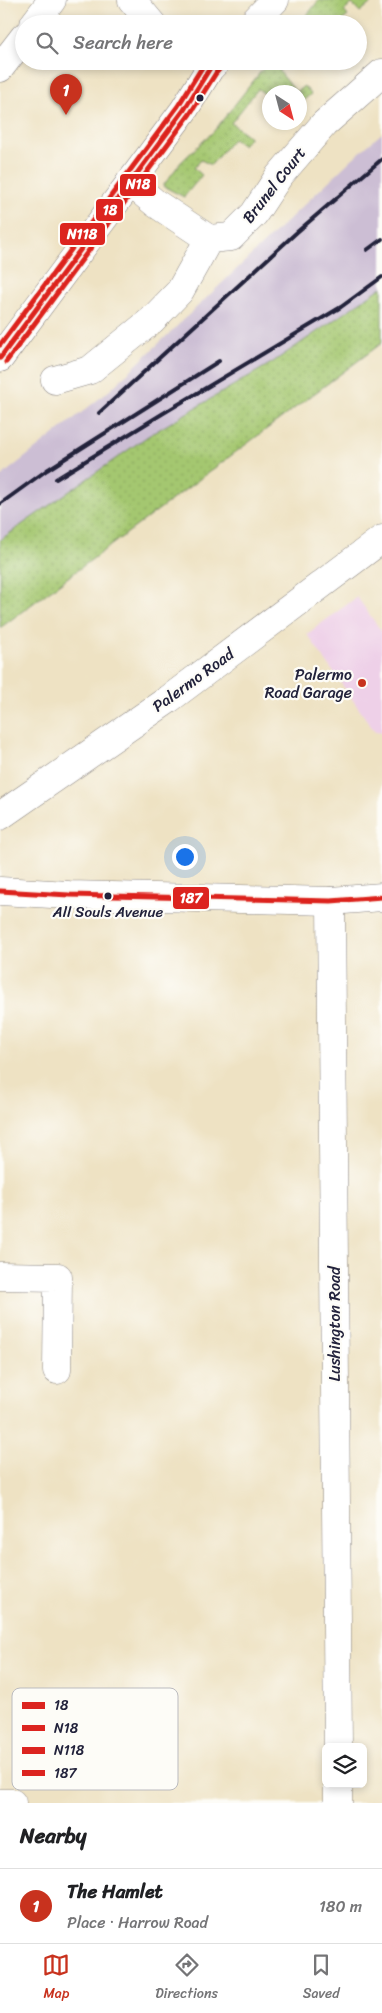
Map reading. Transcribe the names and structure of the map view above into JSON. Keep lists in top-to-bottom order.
{
  "streets": {
    "street": ["Brunel Court", "Palermo Road", "Lushington Road"]
  },
  "places": ["Palermo Road Garage", "All Souls Avenue"],
  "lines": [
    "transit line 18",
    "transit line N18",
    "transit line N118",
    "transit line 187"
  ],
  "legend": [
    "18",
    "N18",
    "N118",
    "187"
  ],
  "north": "bottom right",
  "page": {
    "search": "Search here",
    "pins": "1",
    "heading": "Nearby",
    "list": [
      {
        "mark": "1",
        "name": "The Hamlet",
        "note": "Place · Harrow Road",
        "value": "180 m"
      }
    ],
    "nav": ["Map", "Directions", "Saved"]
  }
}
